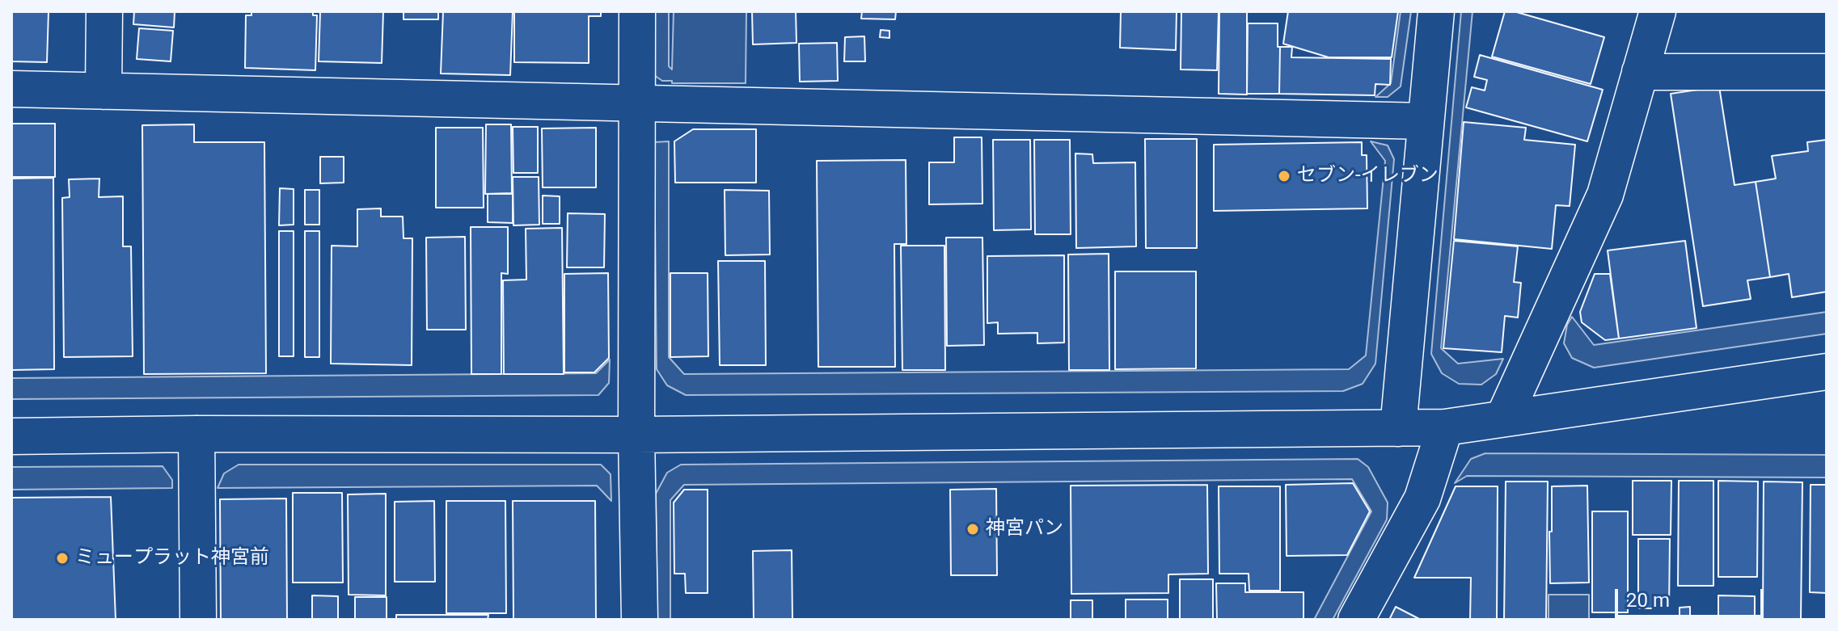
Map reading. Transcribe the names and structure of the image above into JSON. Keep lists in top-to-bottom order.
{
  "places": ["セブン-イレブン", "神宮パン", "ミュープラット神宮前"],
  "scale_bar": "20 m"
}
